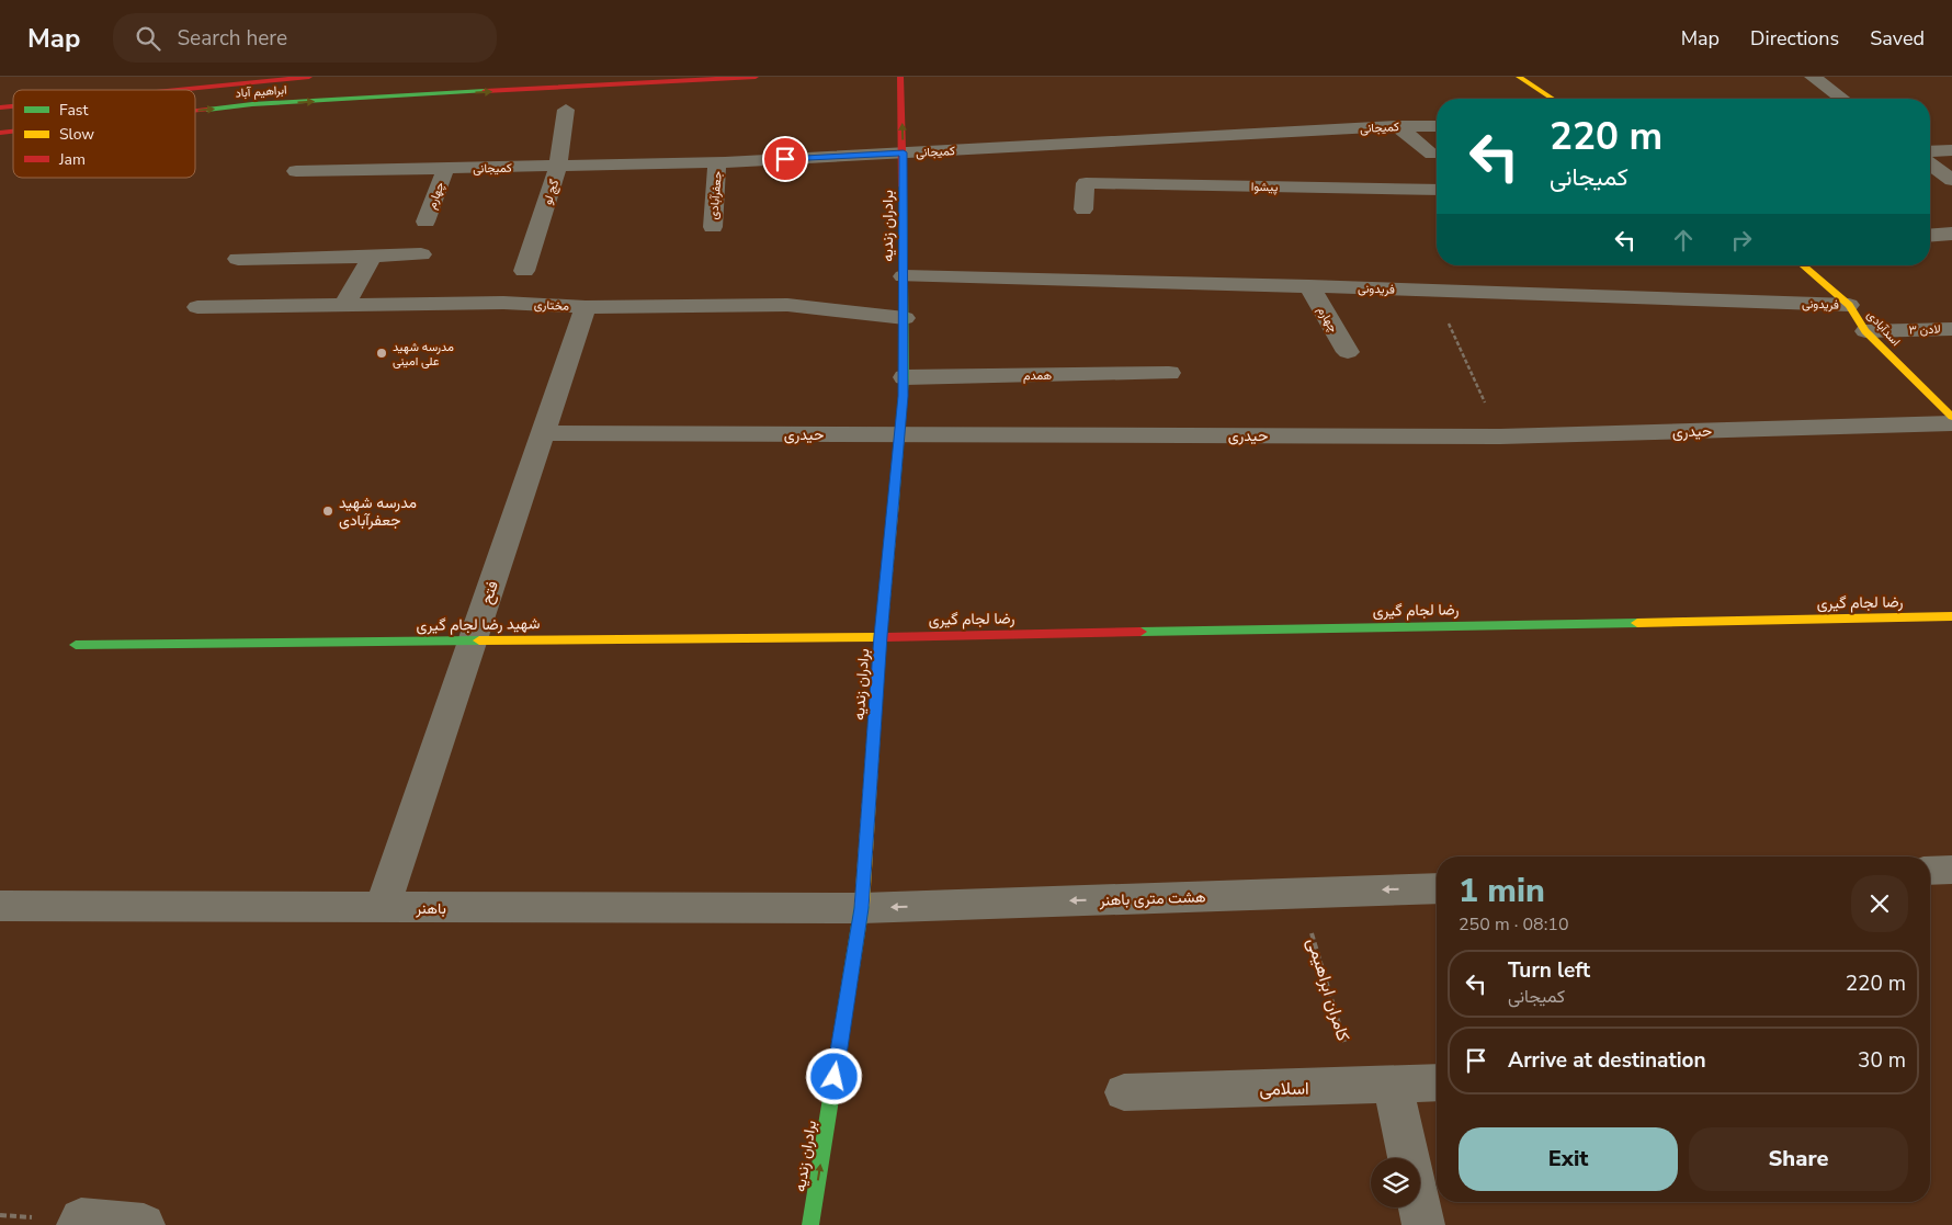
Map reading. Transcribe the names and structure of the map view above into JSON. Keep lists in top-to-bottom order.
{
  "streets": {
    "street": [
      "ابراهیم آباد",
      "کمیجانی",
      "پیشوا",
      "گچ لو",
      "چهارم",
      "جعفرآبادی",
      "برادران زندیه",
      "فریدونی",
      "مختاری",
      "اسدآبادی",
      "لادن ۳",
      "همدم",
      "حیدری",
      "فتح",
      "رضا لجام گیری",
      "شهید رضا لجام گیری",
      "هشت متری باهنر",
      "باهنر",
      "اسلامی"
    ],
    "path": ["کامران ابراهیمی"]
  },
  "crossings": [
    ["کمیجانی", "گچ لو"],
    ["کمیجانی", "چهارم"],
    ["کمیجانی", "جعفرآبادی"],
    ["کمیجانی", "برادران زندیه"],
    ["چهارم", "فریدونی"],
    ["برادران زندیه", "فریدونی"],
    ["برادران زندیه", "مختاری"],
    ["برادران زندیه", "همدم"],
    ["برادران زندیه", "حیدری"],
    ["برادران زندیه", "رضا لجام گیری"],
    ["برادران زندیه", "شهید رضا لجام گیری"],
    ["برادران زندیه", "هشت متری باهنر"],
    ["برادران زندیه", "باهنر"],
    ["فریدونی", "اسدآبادی"],
    ["مختاری", "فتح"],
    ["اسدآبادی", "لادن ۳"],
    ["حیدری", "فتح"],
    ["فتح", "شهید رضا لجام گیری"],
    ["فتح", "باهنر"],
    ["رضا لجام گیری", "شهید رضا لجام گیری"],
    ["هشت متری باهنر", "باهنر"],
    ["هشت متری باهنر", "کامران ابراهیمی"],
    ["کامران ابراهیمی", "اسلامی"]
  ],
  "one_way": ["ابراهیم آباد", "هشت متری باهنر"],
  "places": ["مدرسه شهید علی امینی", "مدرسه شهید جعفرآبادی"],
  "legend": ["Fast", "Slow", "Jam"],
  "page": {
    "header": "Map",
    "search": "Search here",
    "nav": ["Map", "Directions", "Saved"],
    "turn": ["220 m", "کمیجانی"],
    "heading": ["1 min", "250 m · 08:10"],
    "list": [
      {
        "name": "Turn left",
        "note": "کمیجانی",
        "value": "220 m"
      },
      {
        "name": "Arrive at destination",
        "value": "30 m"
      }
    ],
    "buttons": ["Exit", "Share"]
  }
}
